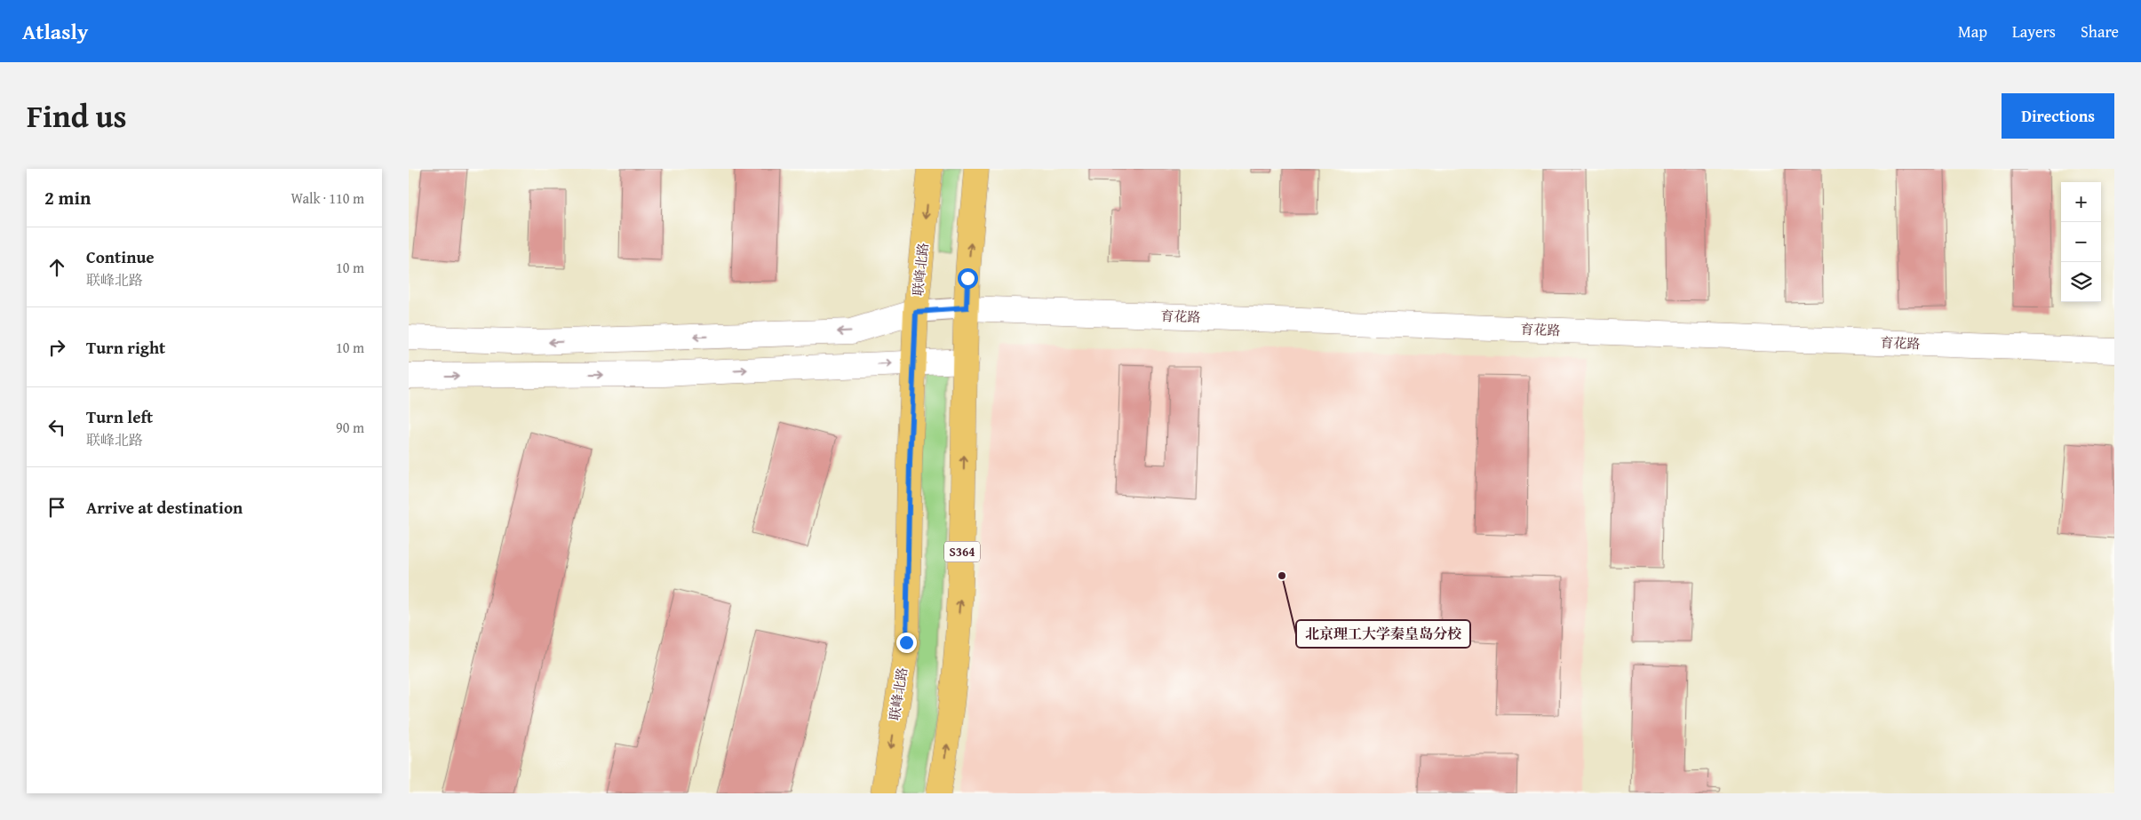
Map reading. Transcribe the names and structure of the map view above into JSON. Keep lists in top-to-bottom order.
{
  "streets": {
    "main road": ["联峰北路", "S364"],
    "street": ["育花路"]
  },
  "crossings": [
    ["育花路", "S364"]
  ],
  "places": ["北京理工大学秦皇岛分校"],
  "page": {
    "header": "Atlasly",
    "nav": ["Map", "Layers", "Share"],
    "title": "Find us",
    "buttons": "Directions",
    "heading": ["2 min", "Walk · 110 m"],
    "map_buttons": ["+", "−"],
    "list": [
      ["Continue", "联峰北路", "10 m"],
      ["Turn right", "10 m"],
      ["Turn left", "联峰北路", "90 m"],
      "Arrive at destination"
    ]
  }
}
